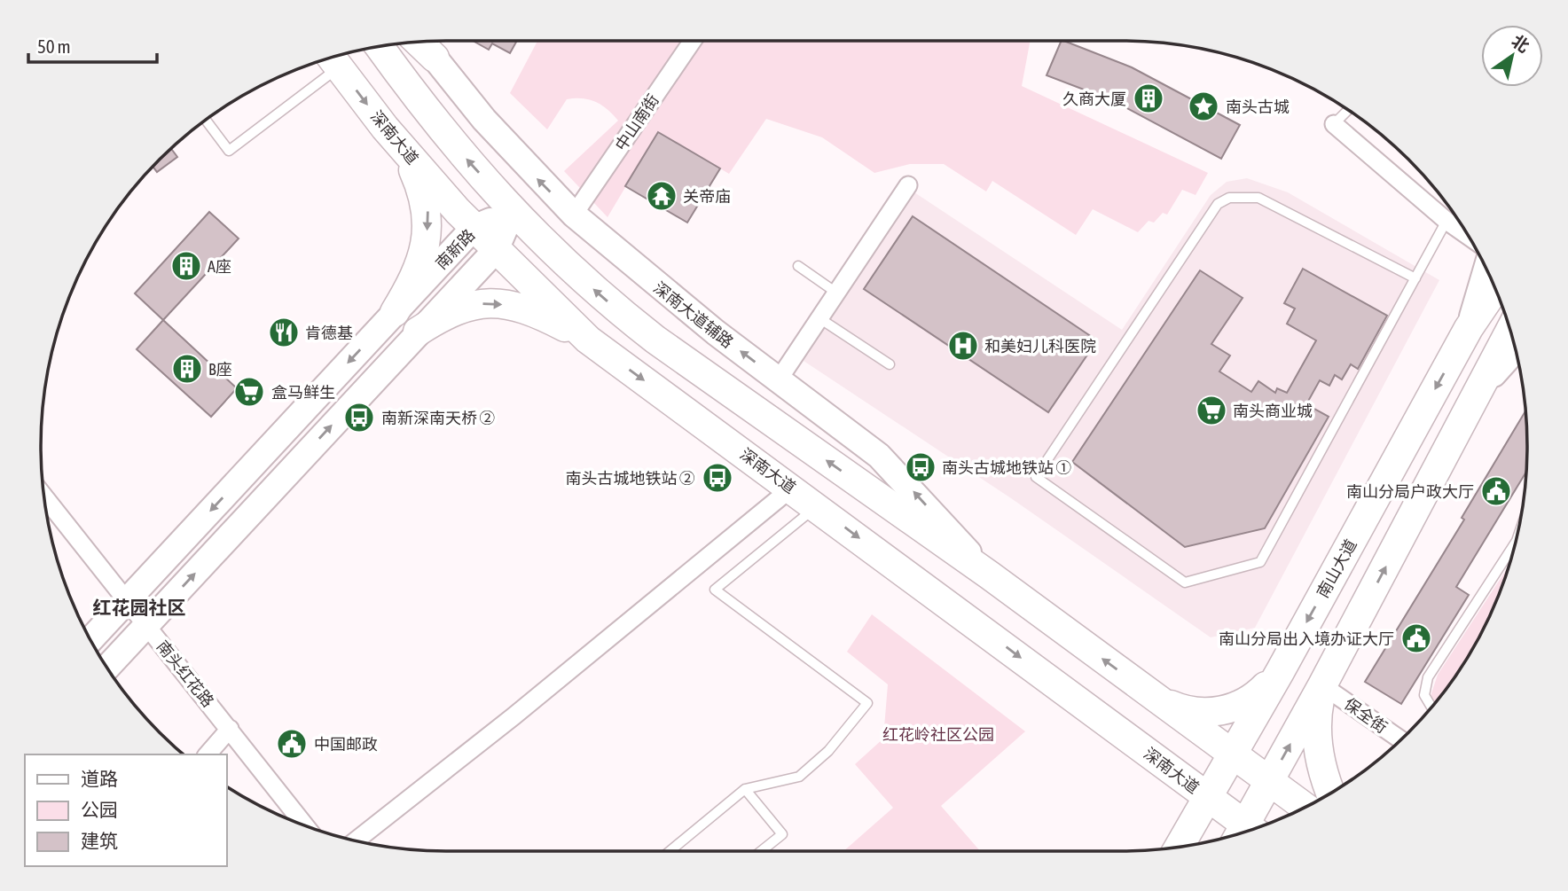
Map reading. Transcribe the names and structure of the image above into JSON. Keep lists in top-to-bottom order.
{
  "streets": {
    "main road": [
      "深南大道",
      "南新路",
      "深南大道辅路",
      "南山大道"
    ],
    "street": ["中山南街", "南头红花路", "保全街"]
  },
  "crossings": [
    ["中山南街", "深南大道辅路"],
    ["深南大道", "南新路"],
    ["深南大道", "南山大道"],
    ["南新路", "南头红花路"]
  ],
  "districts": ["红花园社区"],
  "parks": ["红花岭社区公园"],
  "places": {
    "building": ["久商大厦", "A座", "B座"],
    "place": ["南头古城"],
    "temple": ["关帝庙"],
    "restaurant": ["肯德基"],
    "hospital": ["和美妇儿科医院"],
    "supermarket": ["盒马鲜生", "南头商业城"],
    "bus stop": ["南新深南天桥 ②", "南头古城地铁站 ①", "南头古城地铁站 ②"],
    "public building": ["南山分局户政大厅", "南山分局出入境办证大厅", "中国邮政"]
  },
  "legend": ["道路", "公园", "建筑"],
  "scale_bar": "50 m",
  "north": "top right"
}
